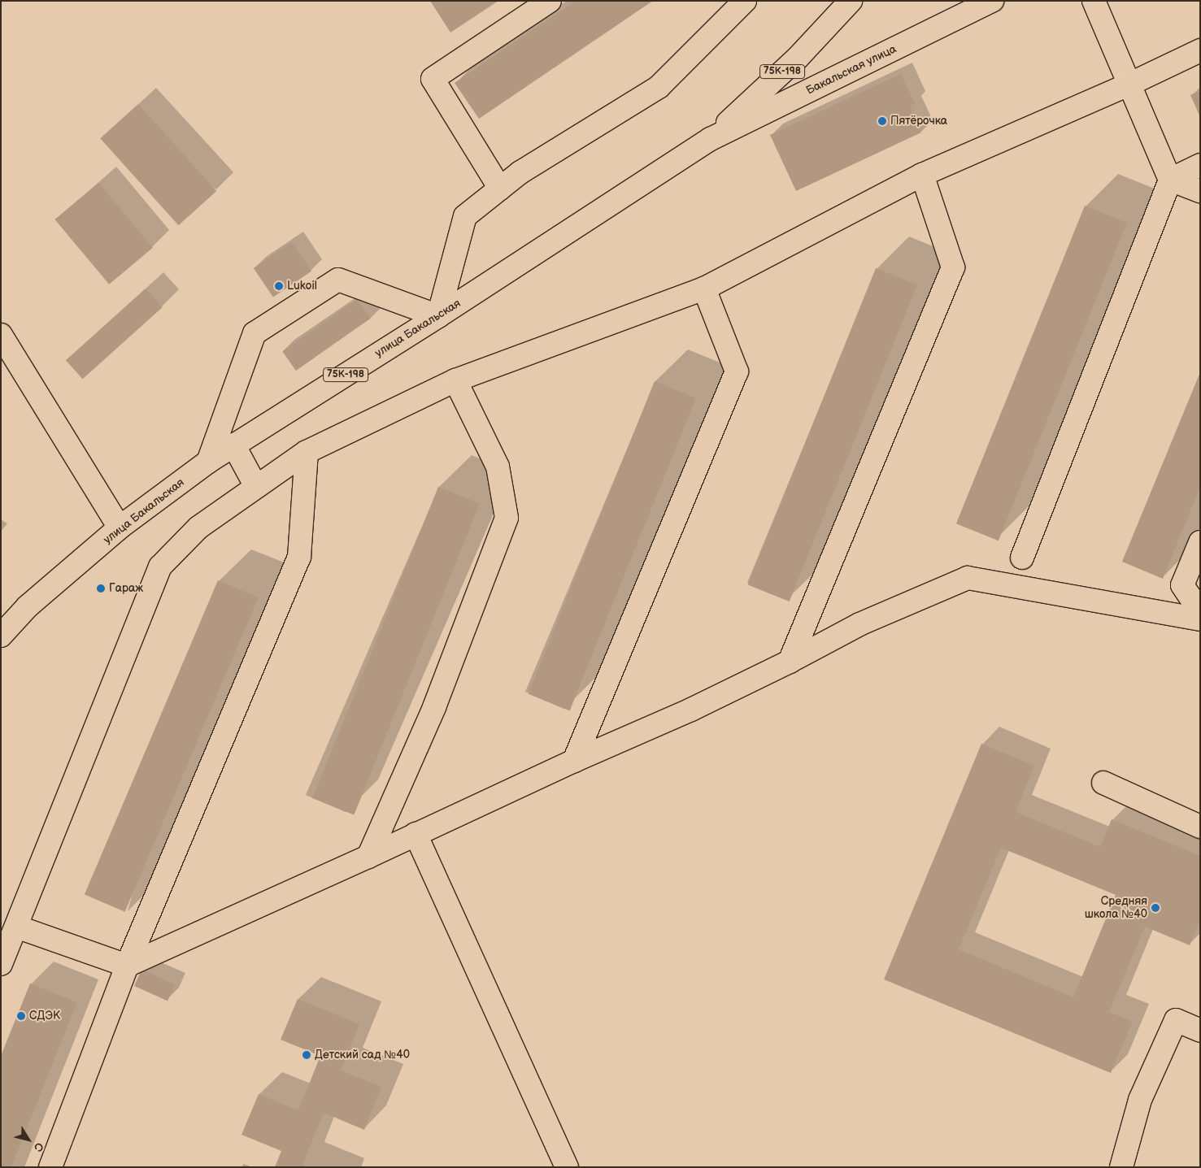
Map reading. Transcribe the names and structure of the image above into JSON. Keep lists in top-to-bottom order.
{
  "streets": {
    "main road": ["Бакальская улица", "75К-198", "улица Бакальская"]
  },
  "crossings": [
    ["Бакальская улица", "75К-198"],
    ["Бакальская улица", "улица Бакальская"],
    ["75К-198", "улица Бакальская"]
  ],
  "places": [
    "Пятёрочка",
    "Lukoil",
    "Гараж",
    "Средняя школа №40",
    "СДЭК",
    "Детский сад №40"
  ],
  "north": "bottom right"
}
